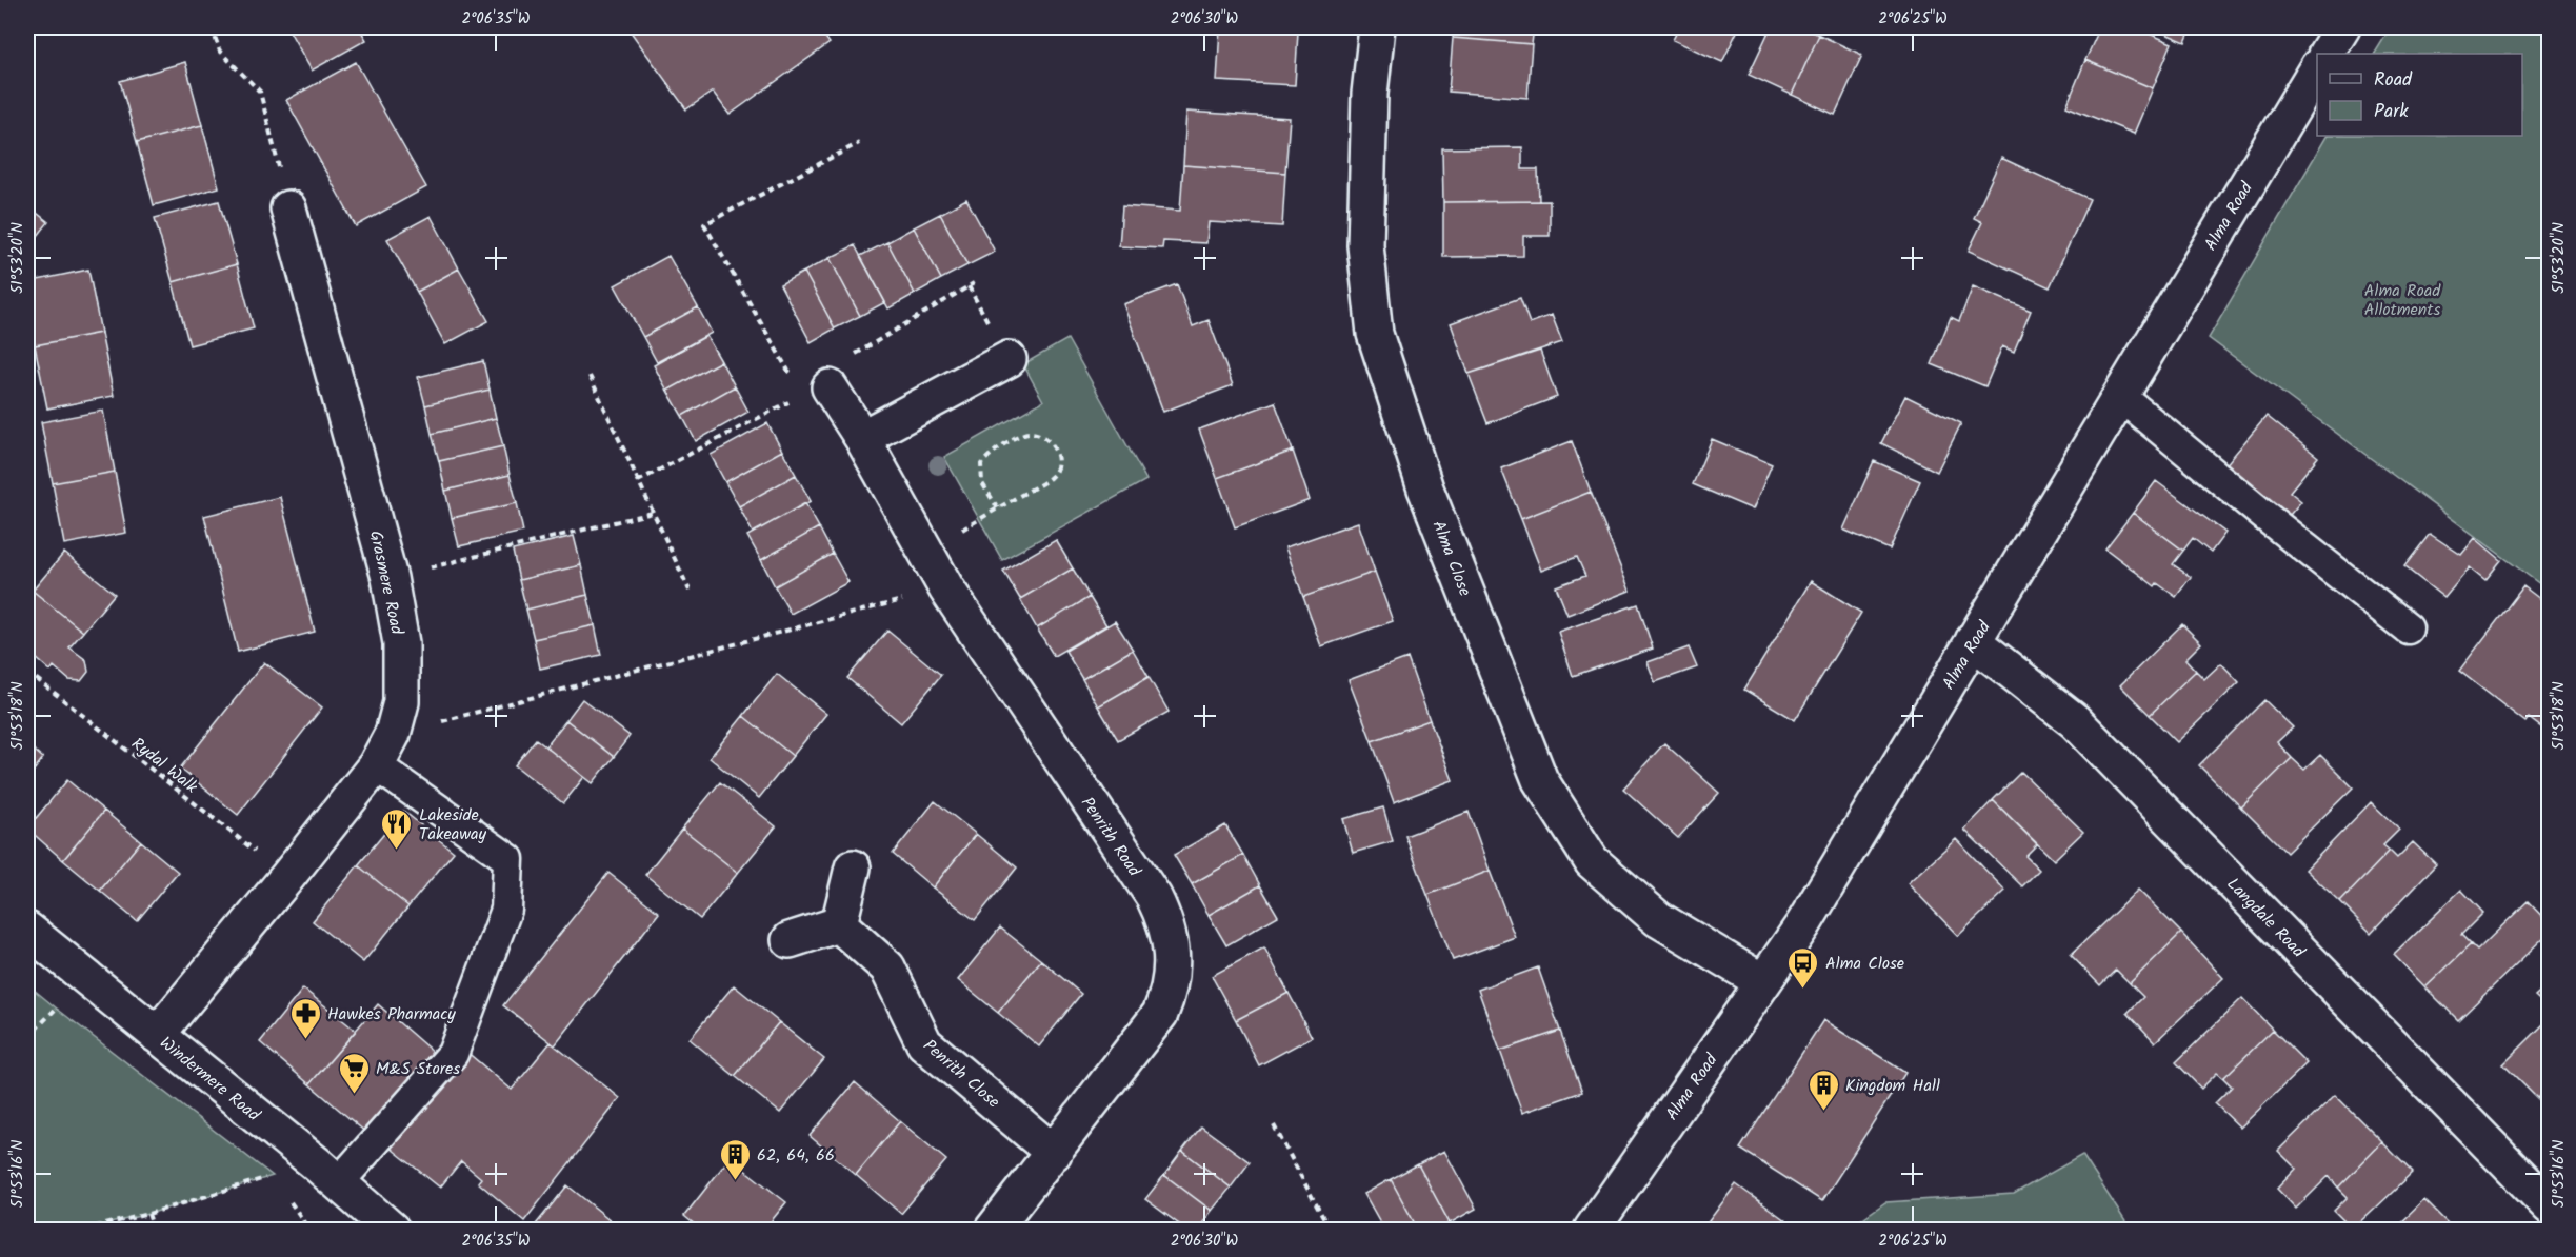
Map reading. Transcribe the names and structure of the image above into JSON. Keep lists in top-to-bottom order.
{
  "streets": {
    "street": [
      "Alma Road",
      "Alma Close",
      "Grasmere Road",
      "Penrith Road",
      "Langdale Road",
      "Penrith Close",
      "Windermere Road"
    ],
    "path": ["Rydal Walk"]
  },
  "crossings": [
    ["Alma Road", "Alma Close"],
    ["Alma Road", "Langdale Road"],
    ["Grasmere Road", "Rydal Walk"],
    ["Grasmere Road", "Windermere Road"],
    ["Penrith Road", "Penrith Close"]
  ],
  "parks": ["Alma Road Allotments"],
  "places": {
    "restaurant": ["Lakeside Takeaway"],
    "bus stop": ["Alma Close"],
    "pharmacy": ["Hawkes Pharmacy"],
    "supermarket": ["M&S Stores"],
    "building": ["Kingdom Hall", "62, 64, 66"]
  },
  "legend": ["Road", "Park"],
  "coordinates": [
    "2°06'35\"W",
    "2°06'30\"W",
    "2°06'25\"W",
    "51°53'20\"N",
    "51°53'18\"N",
    "51°53'16\"N"
  ]
}
